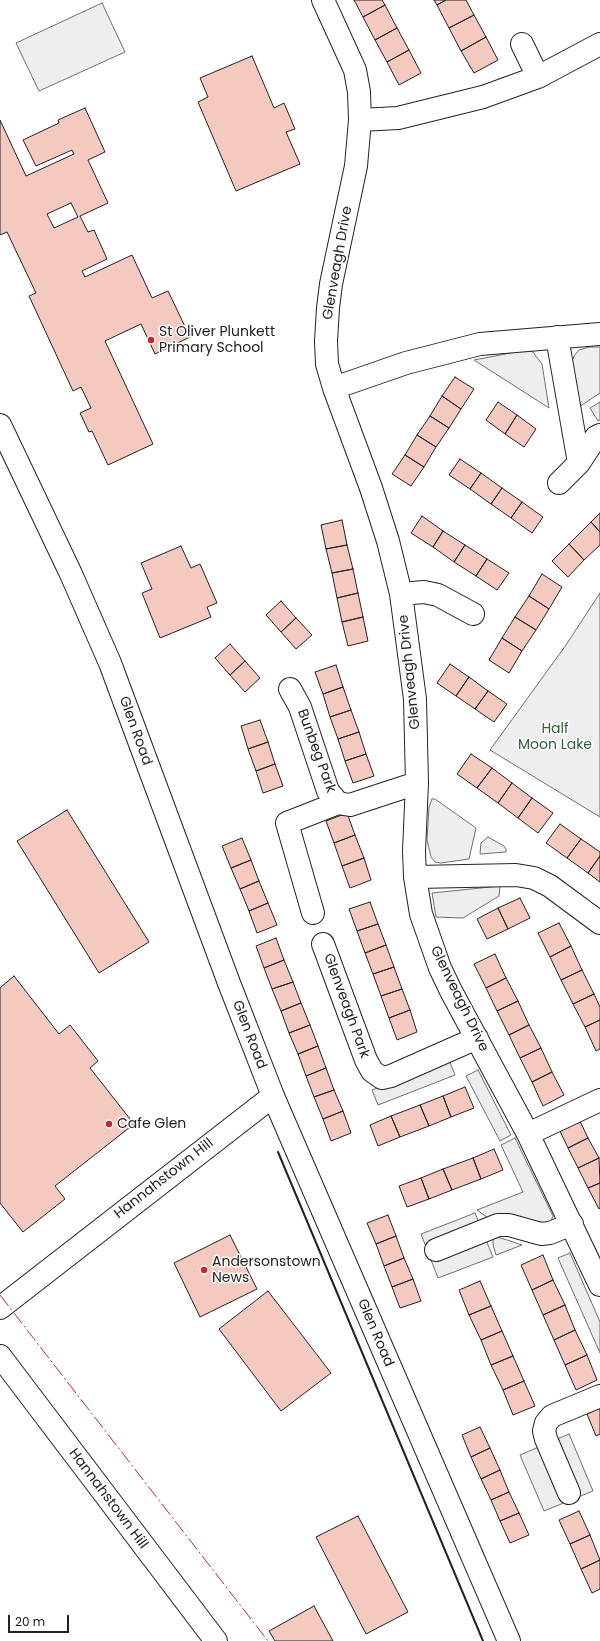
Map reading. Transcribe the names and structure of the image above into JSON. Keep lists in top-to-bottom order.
{
  "streets": {
    "street": [
      "Glenveagh Drive",
      "Glen Road",
      "Bunbeg Park",
      "Glenveagh Park",
      "Hannahstown Hill"
    ]
  },
  "crossings": [
    ["Glenveagh Drive", "Bunbeg Park"],
    ["Glenveagh Drive", "Glenveagh Park"],
    ["Glen Road", "Hannahstown Hill"]
  ],
  "parks": ["Half Moon Lake"],
  "places": ["St Oliver Plunkett Primary School", "Cafe Glen", "Andersonstown News"],
  "scale_bar": "20 m"
}
